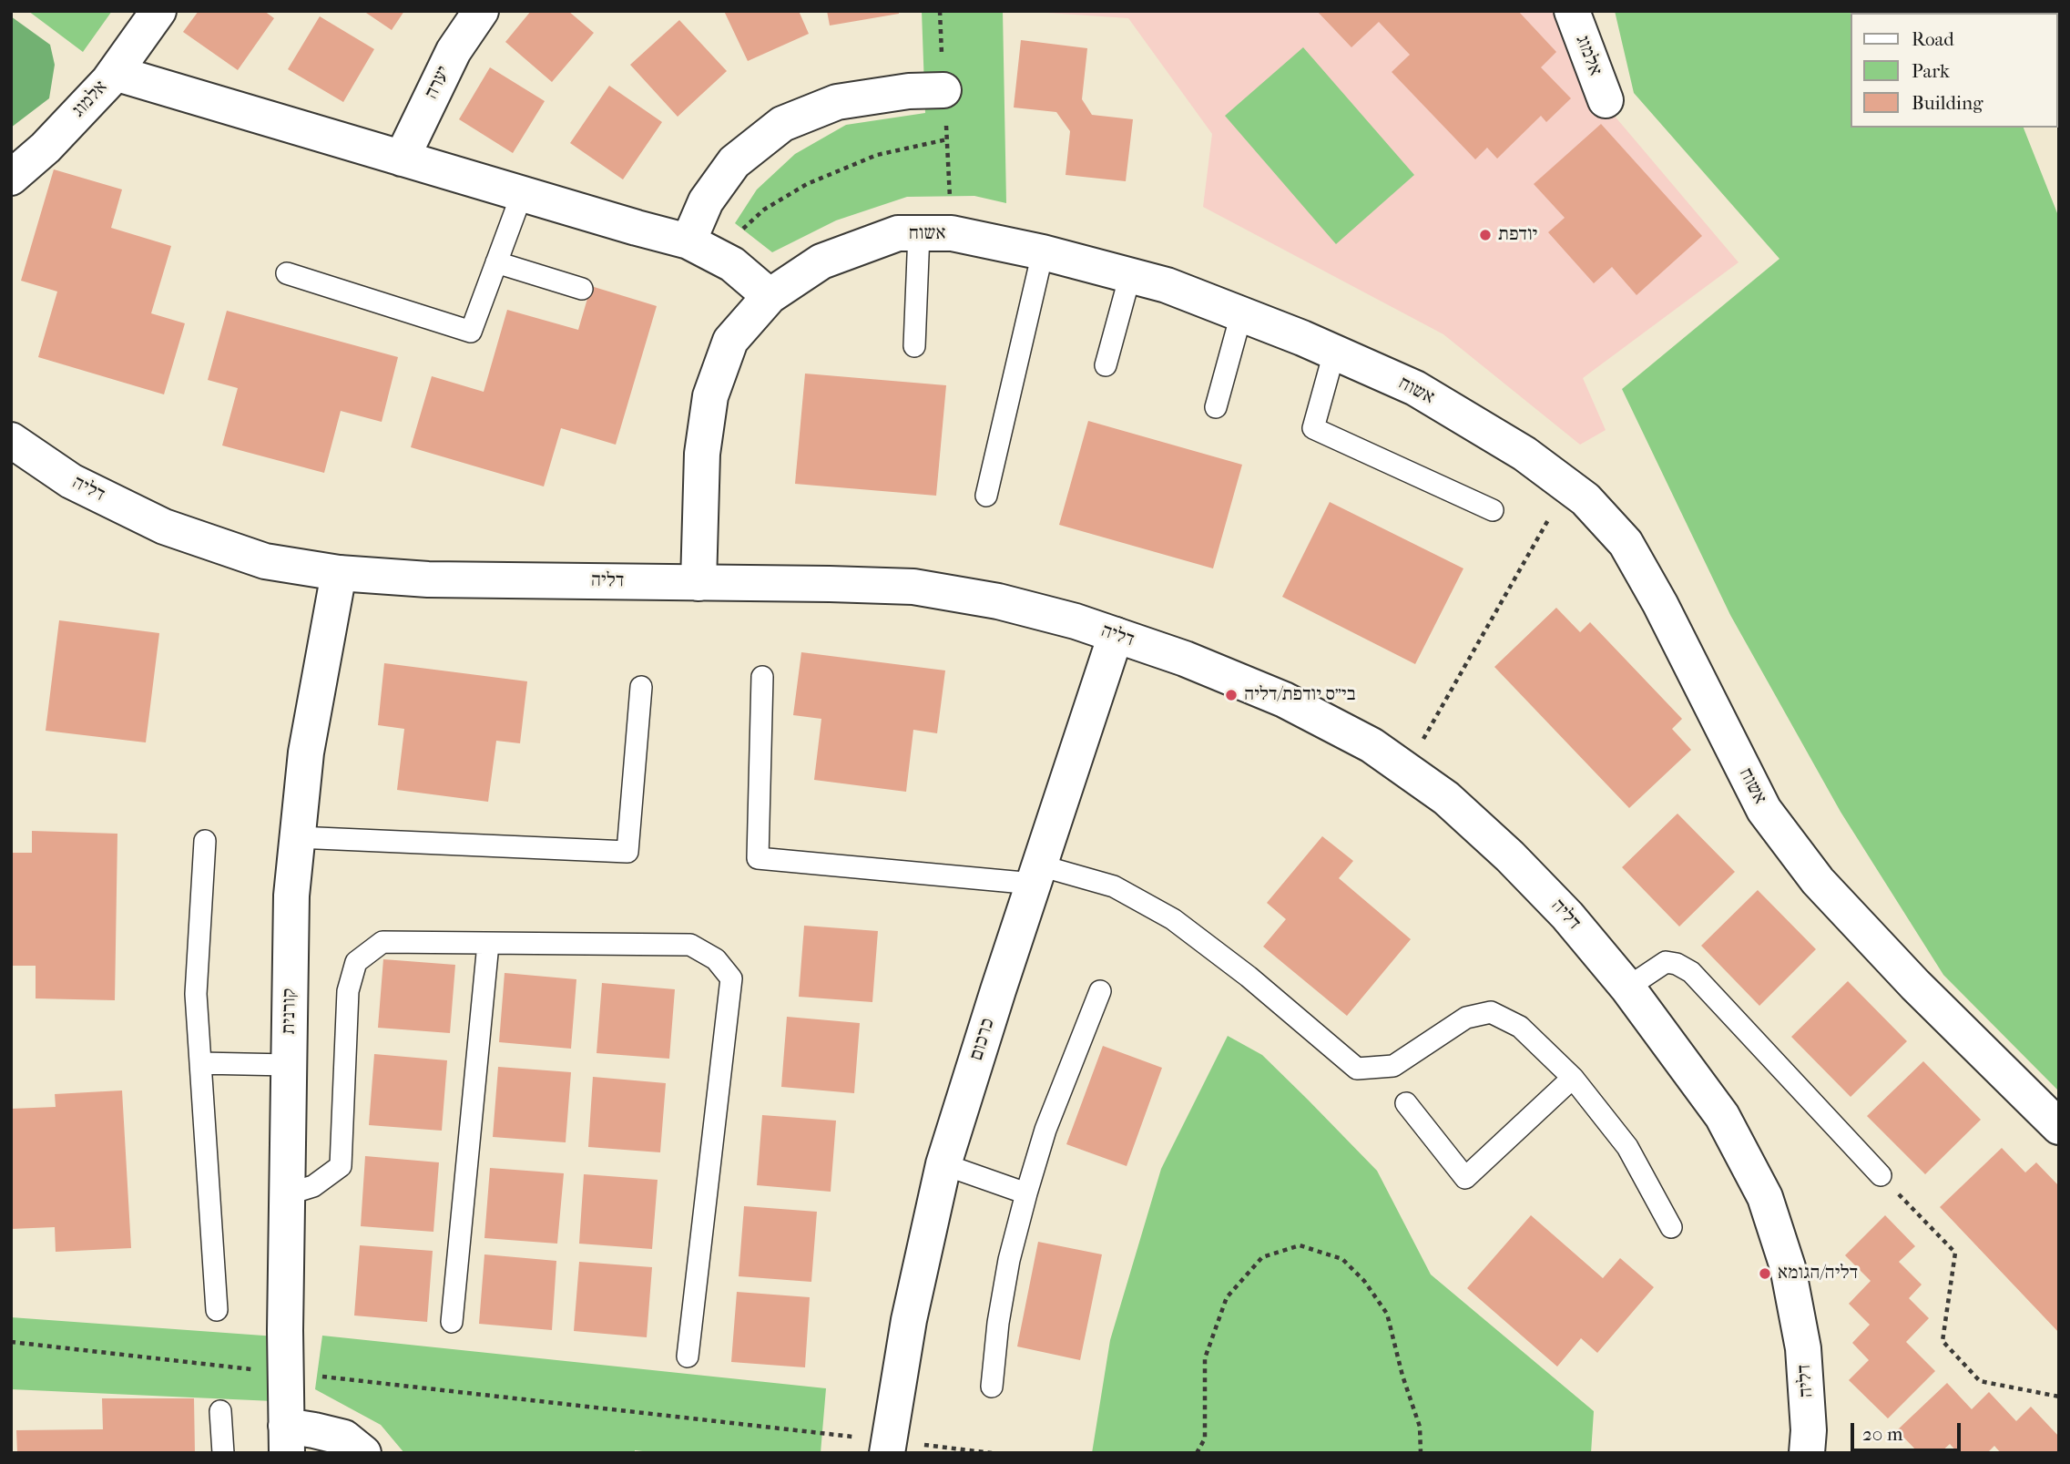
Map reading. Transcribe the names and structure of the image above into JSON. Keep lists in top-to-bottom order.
{
  "streets": {
    "street": [
      "אלמוג",
      "יערה",
      "אשוח",
      "דליה",
      "קורנית",
      "כרכום"
    ]
  },
  "crossings": [
    ["אשוח", "דליה"],
    ["דליה", "קורנית"],
    ["דליה", "כרכום"]
  ],
  "places": ["יודפת", "בי״ס יודפת/דליה", "דליה/הגומא"],
  "legend": ["Road", "Park", "Building"],
  "scale_bar": "20 m"
}
